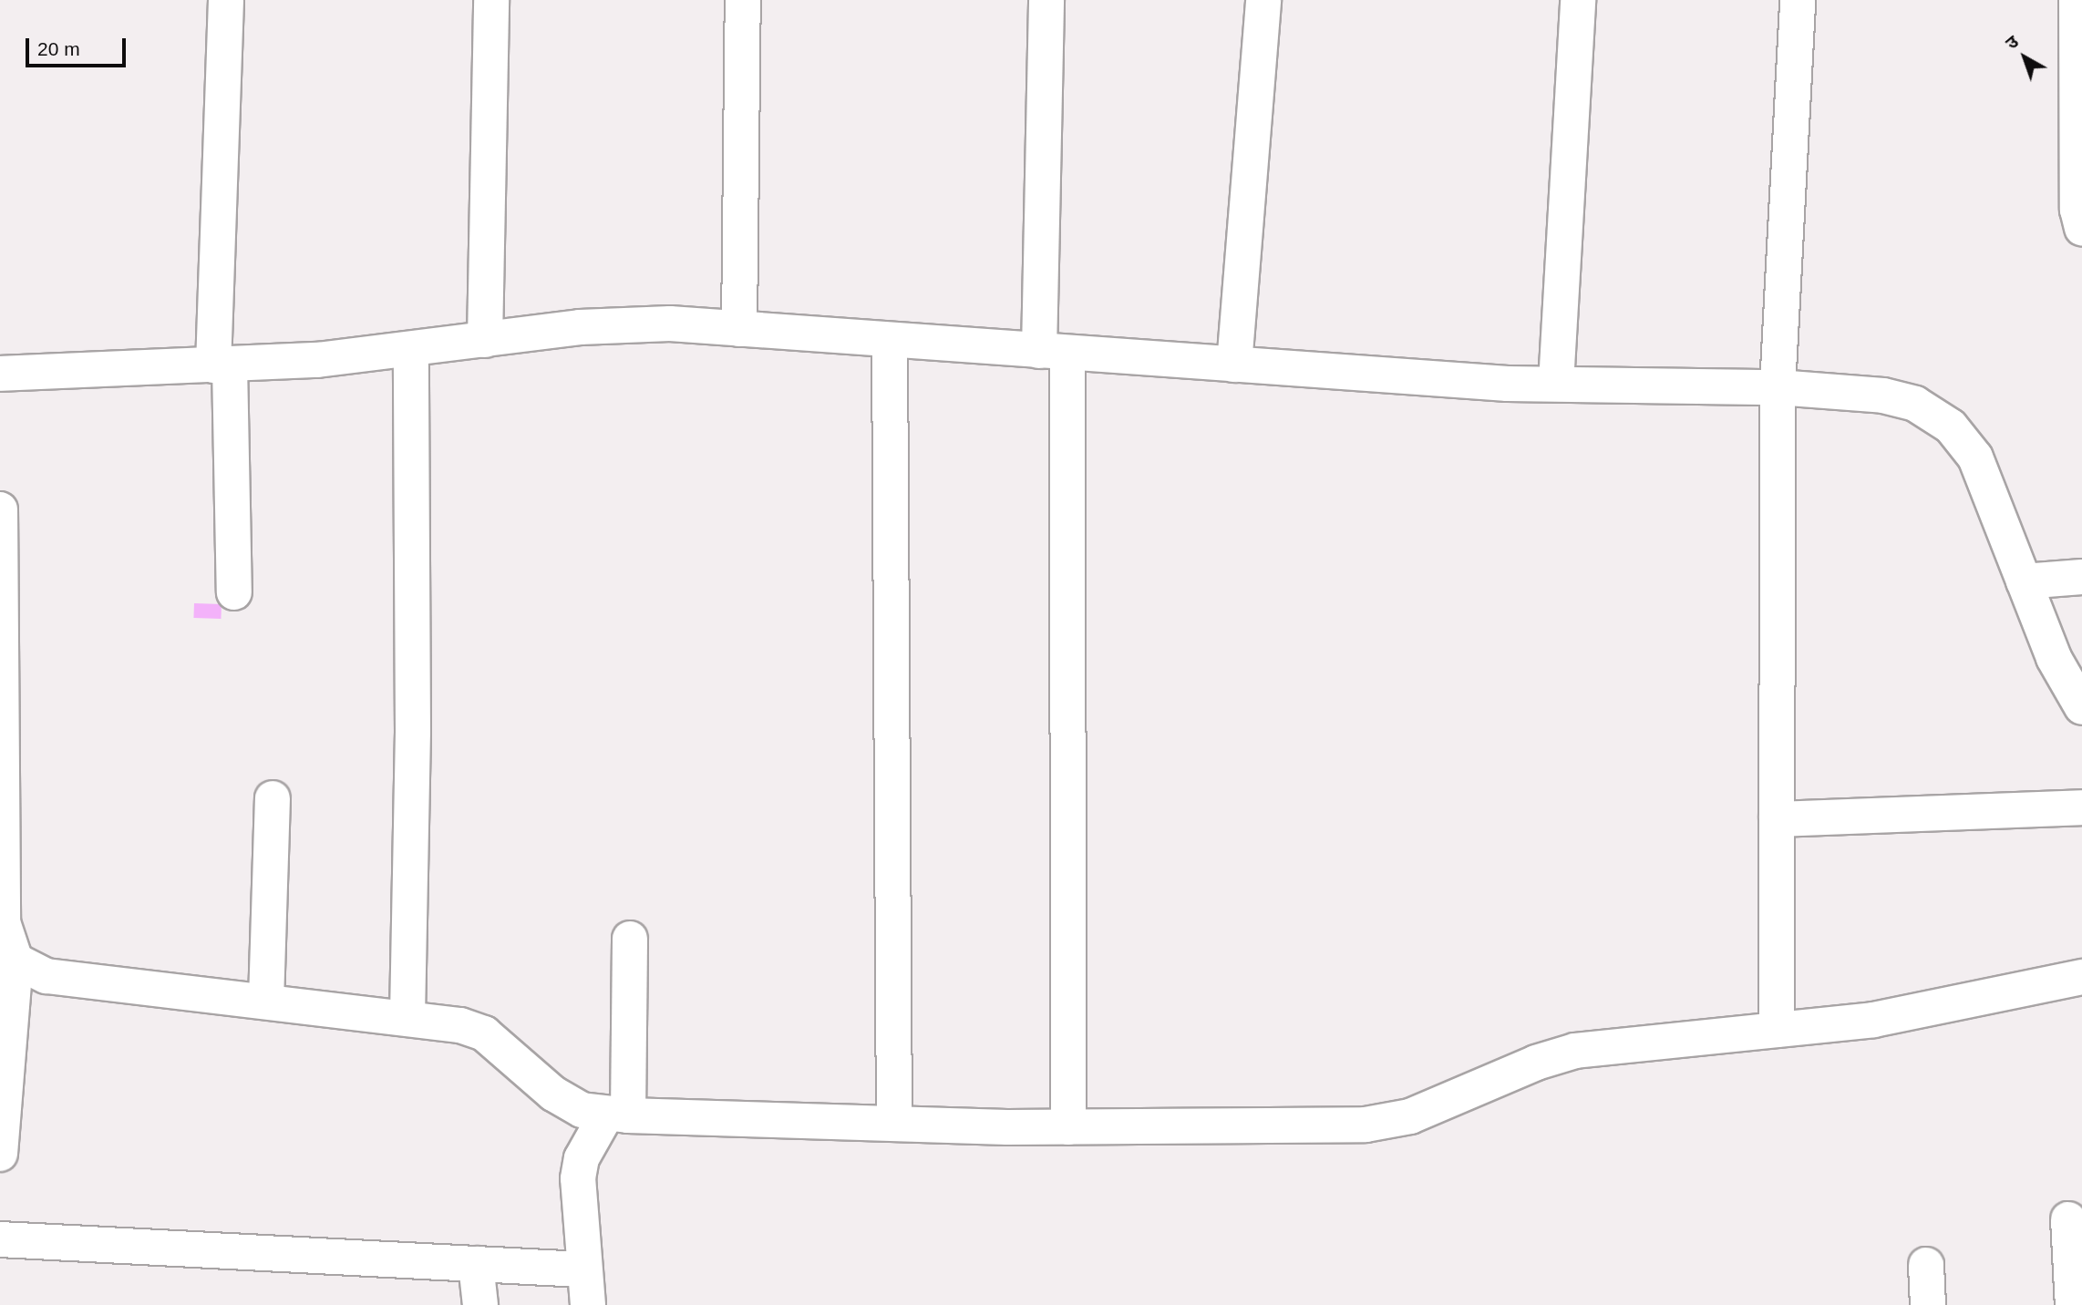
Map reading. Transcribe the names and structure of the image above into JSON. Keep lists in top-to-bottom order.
{
  "scale_bar": "20 m",
  "north": "top left"
}
